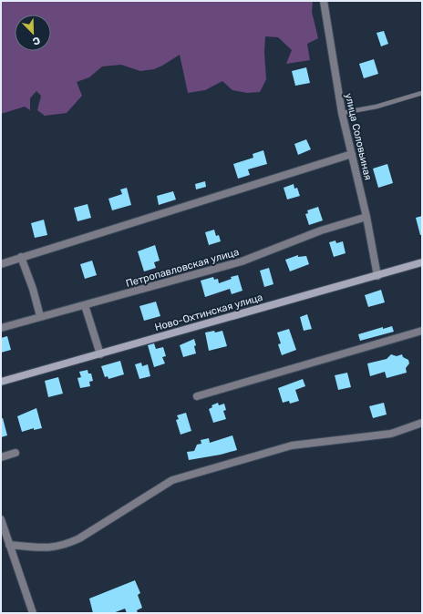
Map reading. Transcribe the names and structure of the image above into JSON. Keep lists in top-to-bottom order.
{
  "streets": {
    "street": ["улица Соловьиная", "Петропавловская улица", "Ново-Охтинская улица"]
  },
  "crossings": [
    ["улица Соловьиная", "Петропавловская улица"],
    ["улица Соловьиная", "Ново-Охтинская улица"]
  ],
  "north": "bottom right"
}
